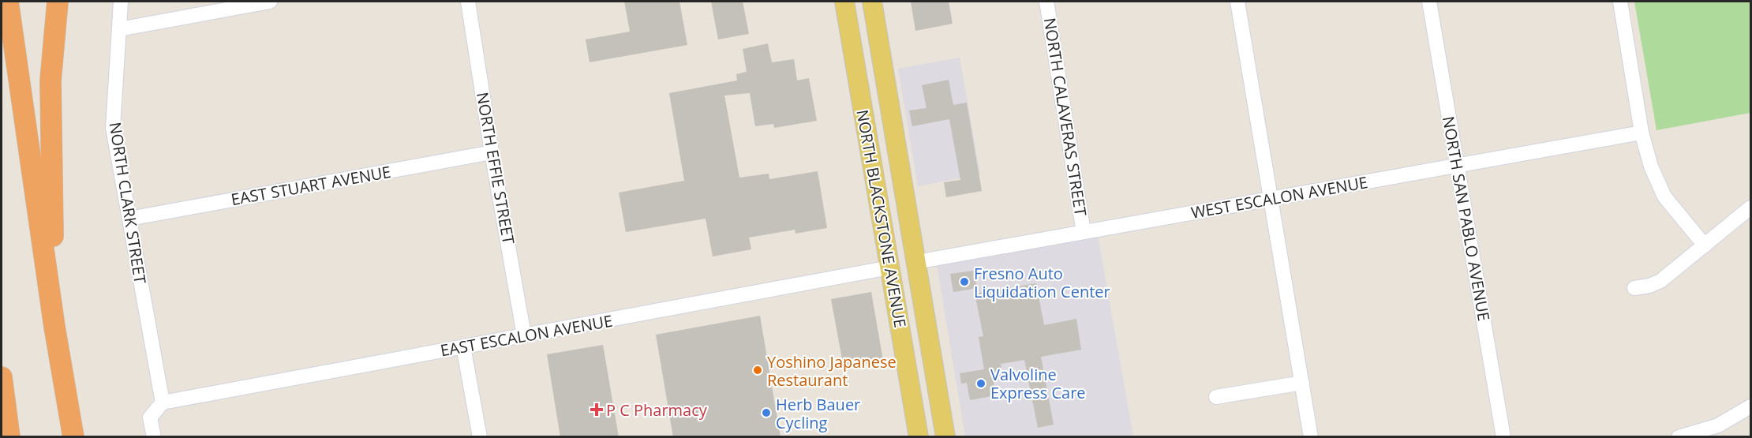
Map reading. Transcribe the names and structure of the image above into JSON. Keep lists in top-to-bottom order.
{
  "streets": {
    "main road": ["NORTH BLACKSTONE AVENUE"],
    "street": [
      "NORTH CALAVERAS STREET",
      "NORTH EFFIE STREET",
      "EAST STUART AVENUE",
      "WEST ESCALON AVENUE",
      "NORTH CLARK STREET",
      "NORTH SAN PABLO AVENUE",
      "EAST ESCALON AVENUE"
    ]
  },
  "crossings": [
    ["NORTH CALAVERAS STREET", "WEST ESCALON AVENUE"],
    ["NORTH EFFIE STREET", "EAST STUART AVENUE"],
    ["NORTH EFFIE STREET", "EAST ESCALON AVENUE"],
    ["EAST STUART AVENUE", "NORTH CLARK STREET"],
    ["WEST ESCALON AVENUE", "NORTH BLACKSTONE AVENUE"],
    ["WEST ESCALON AVENUE", "NORTH SAN PABLO AVENUE"],
    ["NORTH CLARK STREET", "EAST ESCALON AVENUE"],
    ["NORTH BLACKSTONE AVENUE", "EAST ESCALON AVENUE"]
  ],
  "places": {
    "other": [
      "Fresno Auto Liquidation Center",
      "Yoshino Japanese Restaurant",
      "Valvoline Express Care",
      "Herb Bauer Cycling"
    ],
    "health": ["P C Pharmacy"]
  }
}
